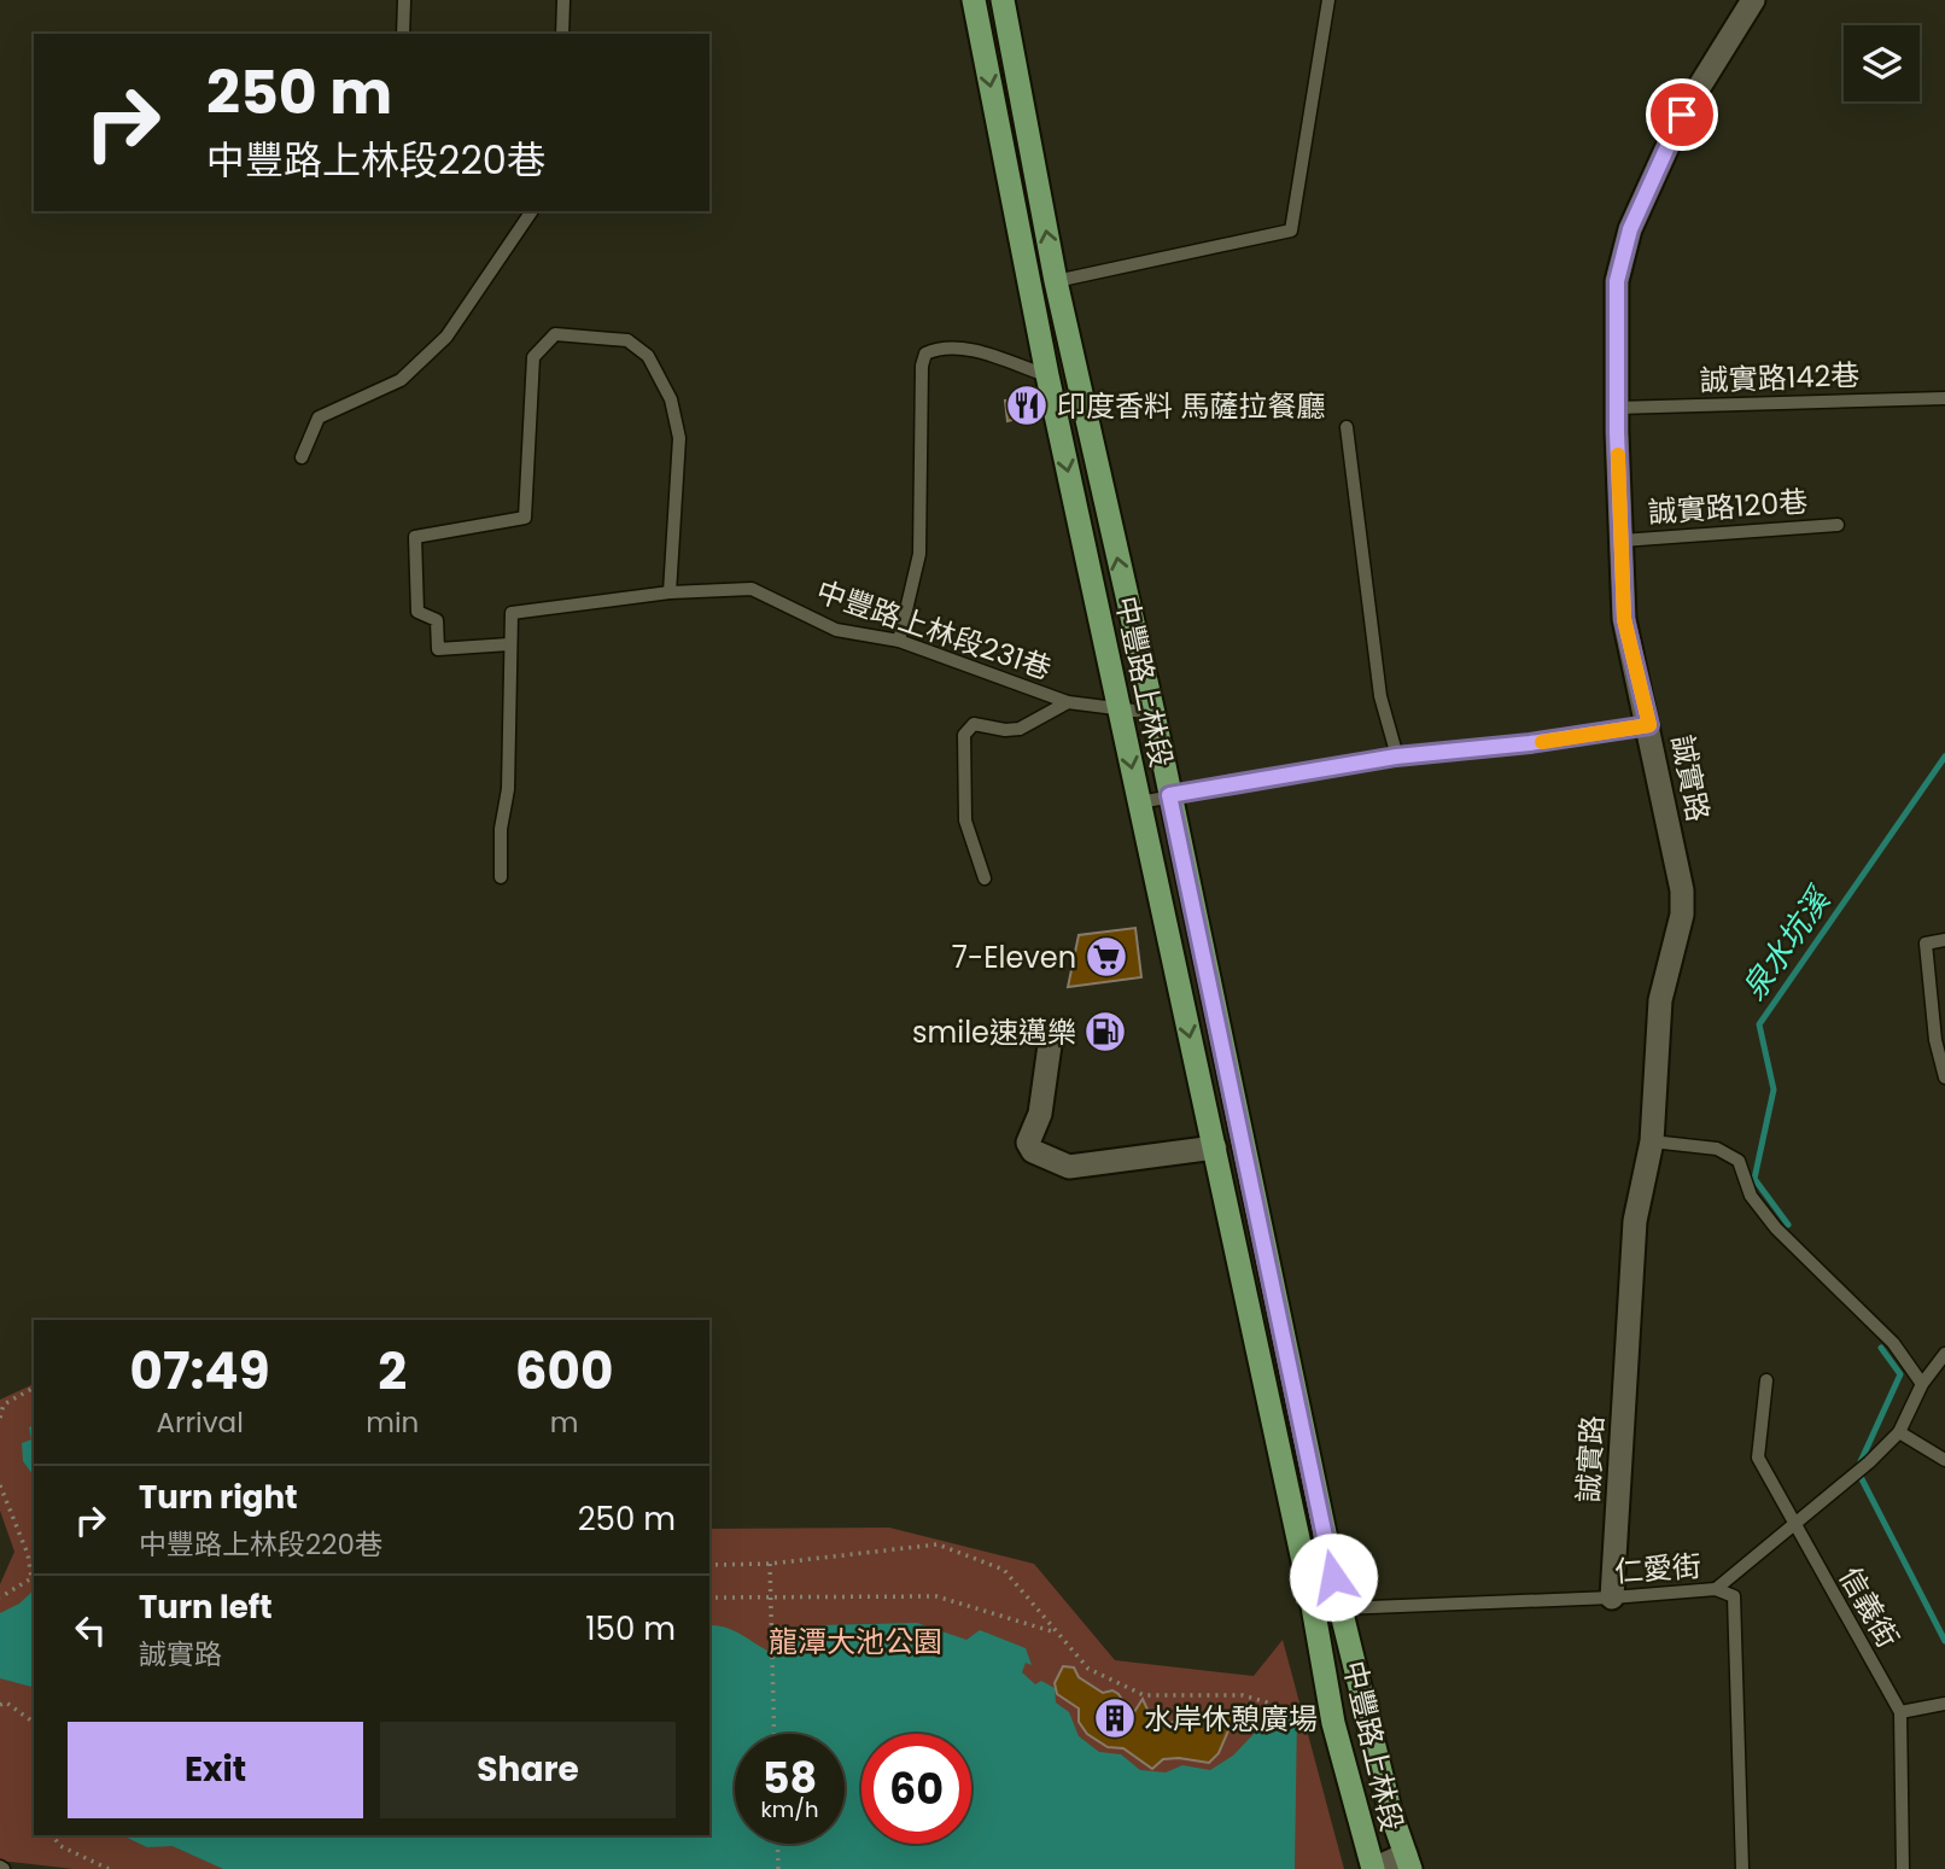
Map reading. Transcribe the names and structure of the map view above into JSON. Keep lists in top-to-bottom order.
{
  "streets": {
    "main road": ["中豐路上林段"],
    "street": ["誠實路"],
    "lane": [
      "誠實路142巷",
      "誠實路120巷",
      "中豐路上林段231巷",
      "仁愛街",
      "信義街"
    ]
  },
  "crossings": [
    ["誠實路142巷", "誠實路"],
    ["誠實路120巷", "誠實路"],
    ["中豐路上林段231巷", "中豐路上林段"],
    ["中豐路上林段", "仁愛街"],
    ["誠實路", "仁愛街"]
  ],
  "water": ["泉水坑溪"],
  "parks": ["龍潭大池公園"],
  "places": {
    "restaurant": ["印度香料 馬薩拉餐廳"],
    "supermarket": ["7-Eleven"],
    "fuel station": ["smile速邁樂"],
    "building": ["水岸休憩廣場"]
  },
  "page": {
    "turn": ["250 m", "中豐路上林段220巷"],
    "eta": [
      "07:49",
      "Arrival",
      "2",
      "min",
      "600",
      "m"
    ],
    "list": [
      {
        "name": "Turn right",
        "note": "中豐路上林段220巷",
        "value": "250 m"
      },
      {
        "name": "Turn left",
        "note": "誠實路",
        "value": "150 m"
      }
    ],
    "buttons": ["Exit", "Share"],
    "speed": "58 km/h",
    "limit": "60"
  }
}
